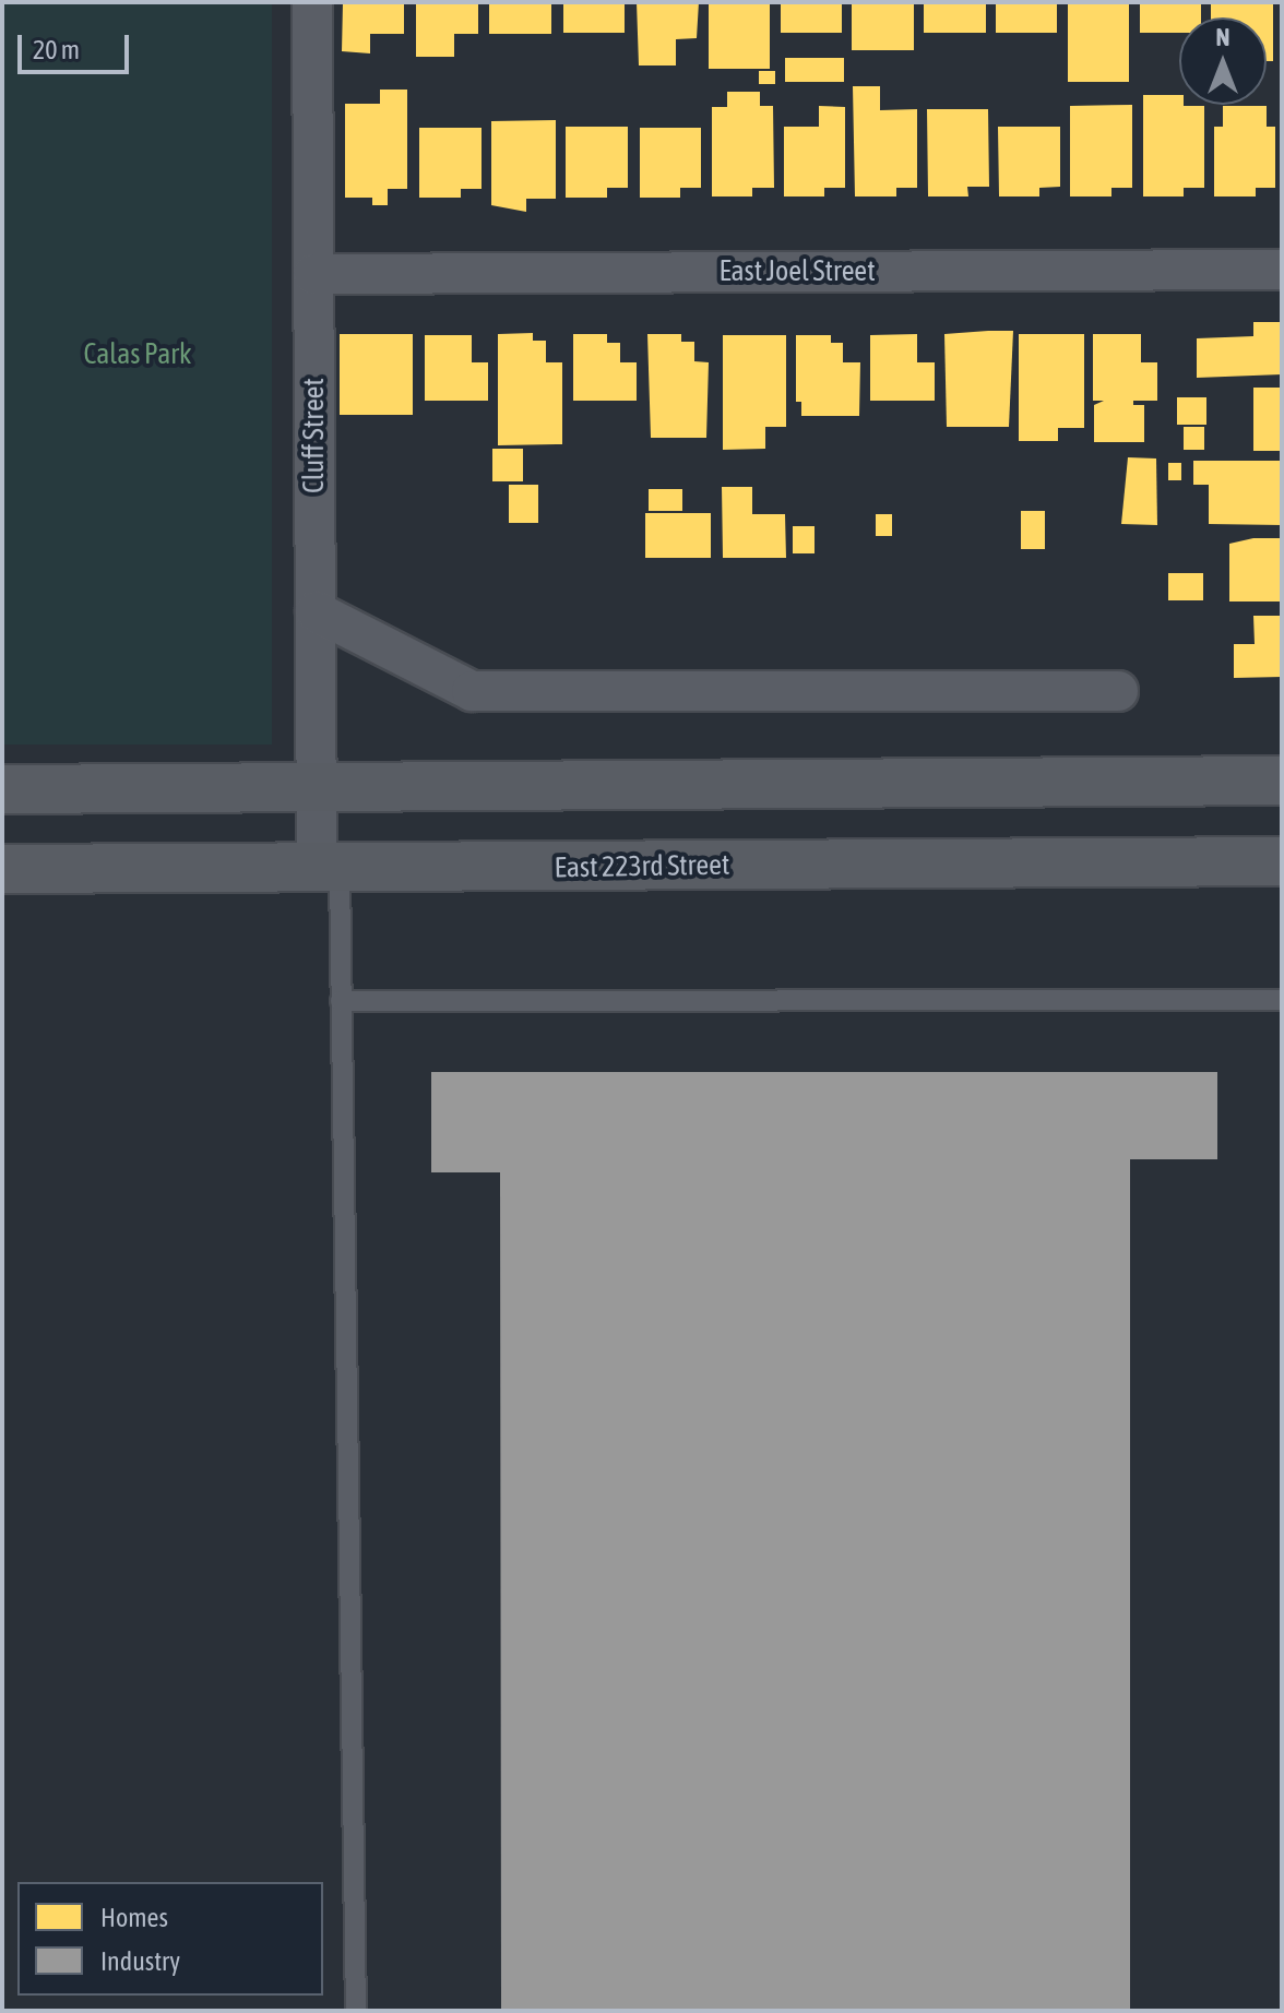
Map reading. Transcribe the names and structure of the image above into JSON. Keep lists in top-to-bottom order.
{
  "streets": {
    "main road": ["East 223rd Street"],
    "street": ["East Joel Street", "Cluff Street"]
  },
  "crossings": [
    ["East Joel Street", "Cluff Street"],
    ["Cluff Street", "East 223rd Street"]
  ],
  "parks": ["Calas Park"],
  "legend": ["Homes", "Industry"],
  "scale_bar": "20 m",
  "north": "top"
}
